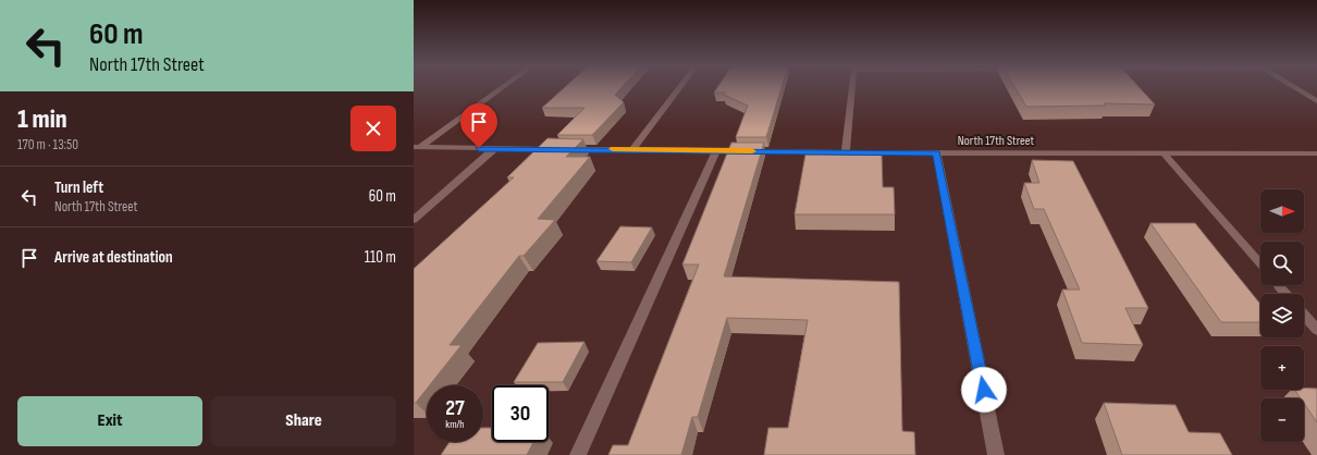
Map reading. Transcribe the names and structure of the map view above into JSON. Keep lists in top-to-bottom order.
{
  "streets": {
    "street": ["North 17th Street"]
  },
  "north": "right",
  "page": {
    "turn": ["60 m", "North 17th Street"],
    "heading": ["1 min", "170 m · 13:50"],
    "list": [
      {
        "name": "Turn left",
        "note": "North 17th Street",
        "value": "60 m"
      },
      {
        "name": "Arrive at destination",
        "value": "110 m"
      }
    ],
    "map_buttons": ["+", "−"],
    "speed": "27 km/h",
    "limit": "30",
    "buttons": ["Exit", "Share"]
  }
}
